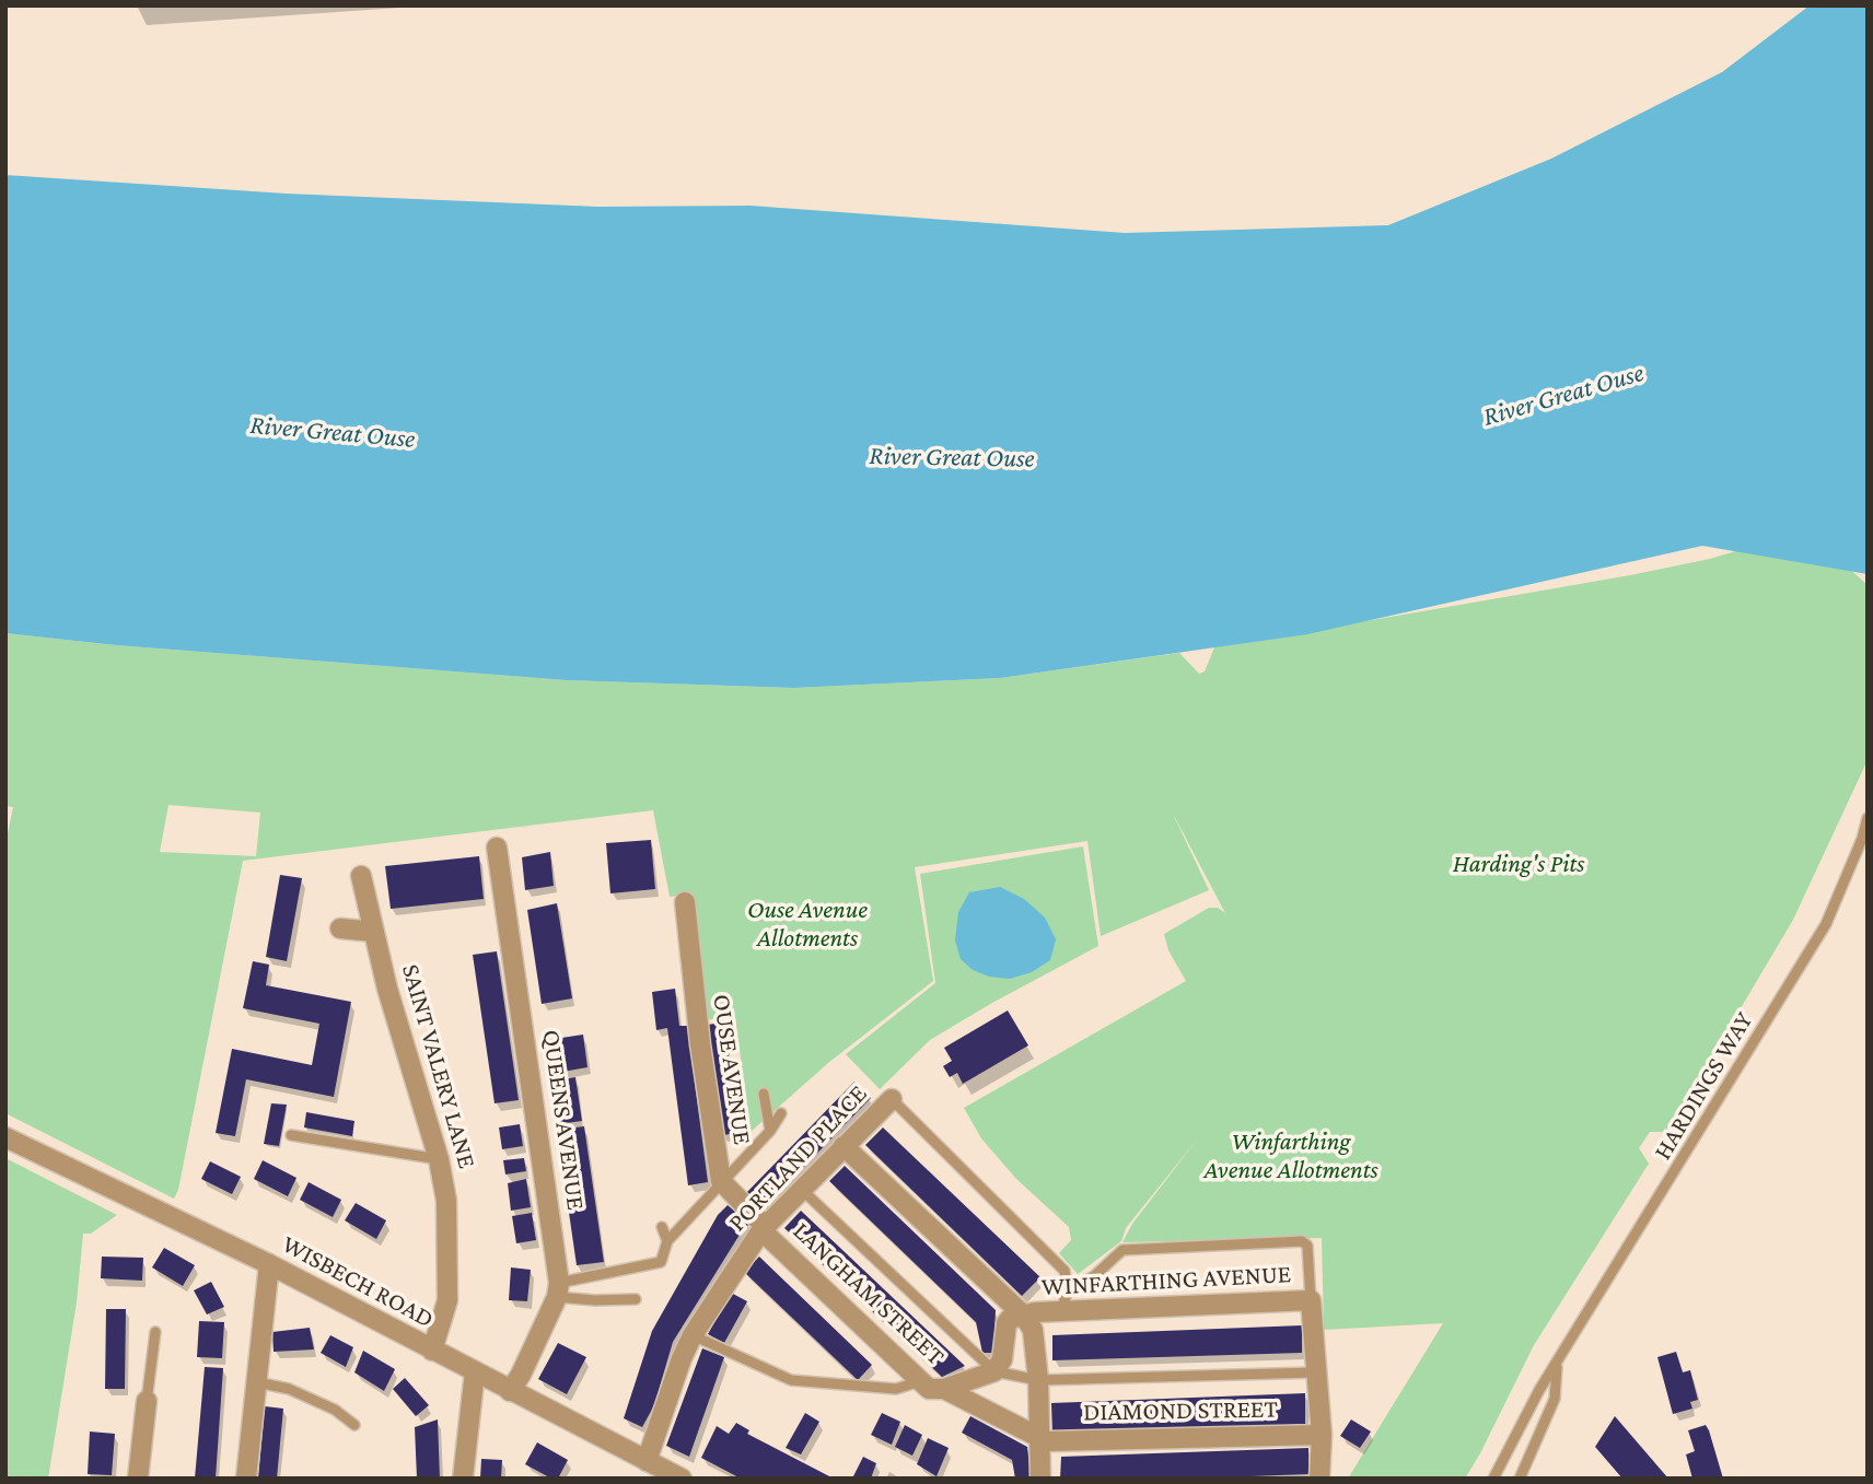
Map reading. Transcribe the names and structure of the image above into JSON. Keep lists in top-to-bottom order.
{
  "streets": {
    "street": [
      "SAINT VALERY LANE",
      "OUSE AVENUE",
      "QUEENS AVENUE",
      "PORTLAND PLACE",
      "WINFARTHING AVENUE",
      "WISBECH ROAD",
      "LANGHAM STREET",
      "DIAMOND STREET"
    ],
    "lane": ["HARDINGS WAY"]
  },
  "crossings": [
    ["SAINT VALERY LANE", "WISBECH ROAD"],
    ["OUSE AVENUE", "PORTLAND PLACE"],
    ["OUSE AVENUE", "LANGHAM STREET"],
    ["PORTLAND PLACE", "WISBECH ROAD"],
    ["PORTLAND PLACE", "LANGHAM STREET"],
    ["LANGHAM STREET", "DIAMOND STREET"]
  ],
  "water": ["River Great Ouse"],
  "parks": ["Harding's Pits", "Ouse Avenue Allotments", "Winfarthing Avenue Allotments"]
}
